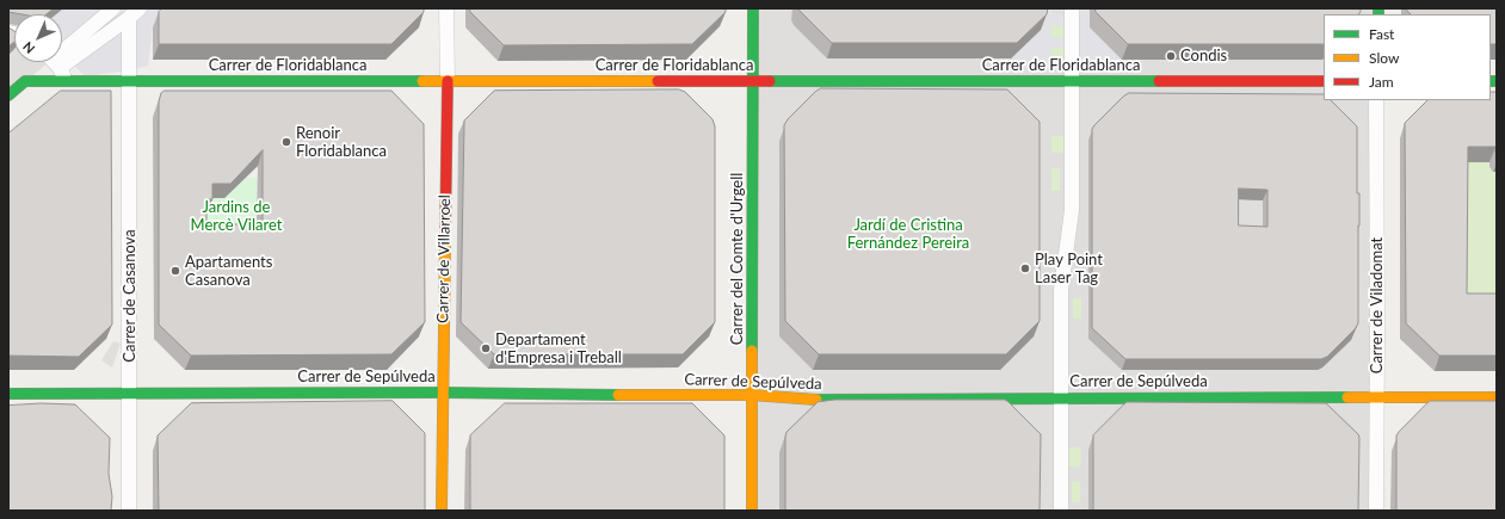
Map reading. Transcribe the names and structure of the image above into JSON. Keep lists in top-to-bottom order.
{
  "streets": {
    "street": [
      "Carrer de Floridablanca",
      "Carrer de Villarroel",
      "Carrer del Comte d'Urgell",
      "Carrer de Casanova",
      "Carrer de Viladomat",
      "Carrer de Sepúlveda"
    ]
  },
  "crossings": [
    ["Carrer de Floridablanca", "Carrer de Villarroel"],
    ["Carrer de Floridablanca", "Carrer del Comte d'Urgell"],
    ["Carrer de Floridablanca", "Carrer de Casanova"],
    ["Carrer de Villarroel", "Carrer de Sepúlveda"],
    ["Carrer del Comte d'Urgell", "Carrer de Sepúlveda"],
    ["Carrer de Casanova", "Carrer de Sepúlveda"],
    ["Carrer de Viladomat", "Carrer de Sepúlveda"]
  ],
  "parks": ["Jardins de Mercè Vilaret", "Jardí de Cristina Fernández Pereira"],
  "places": [
    "Condis",
    "Renoir Floridablanca",
    "Play Point Laser Tag",
    "Apartaments Casanova",
    "Departament d'Empresa i Treball"
  ],
  "legend": ["Fast", "Slow", "Jam"],
  "north": "bottom left"
}
